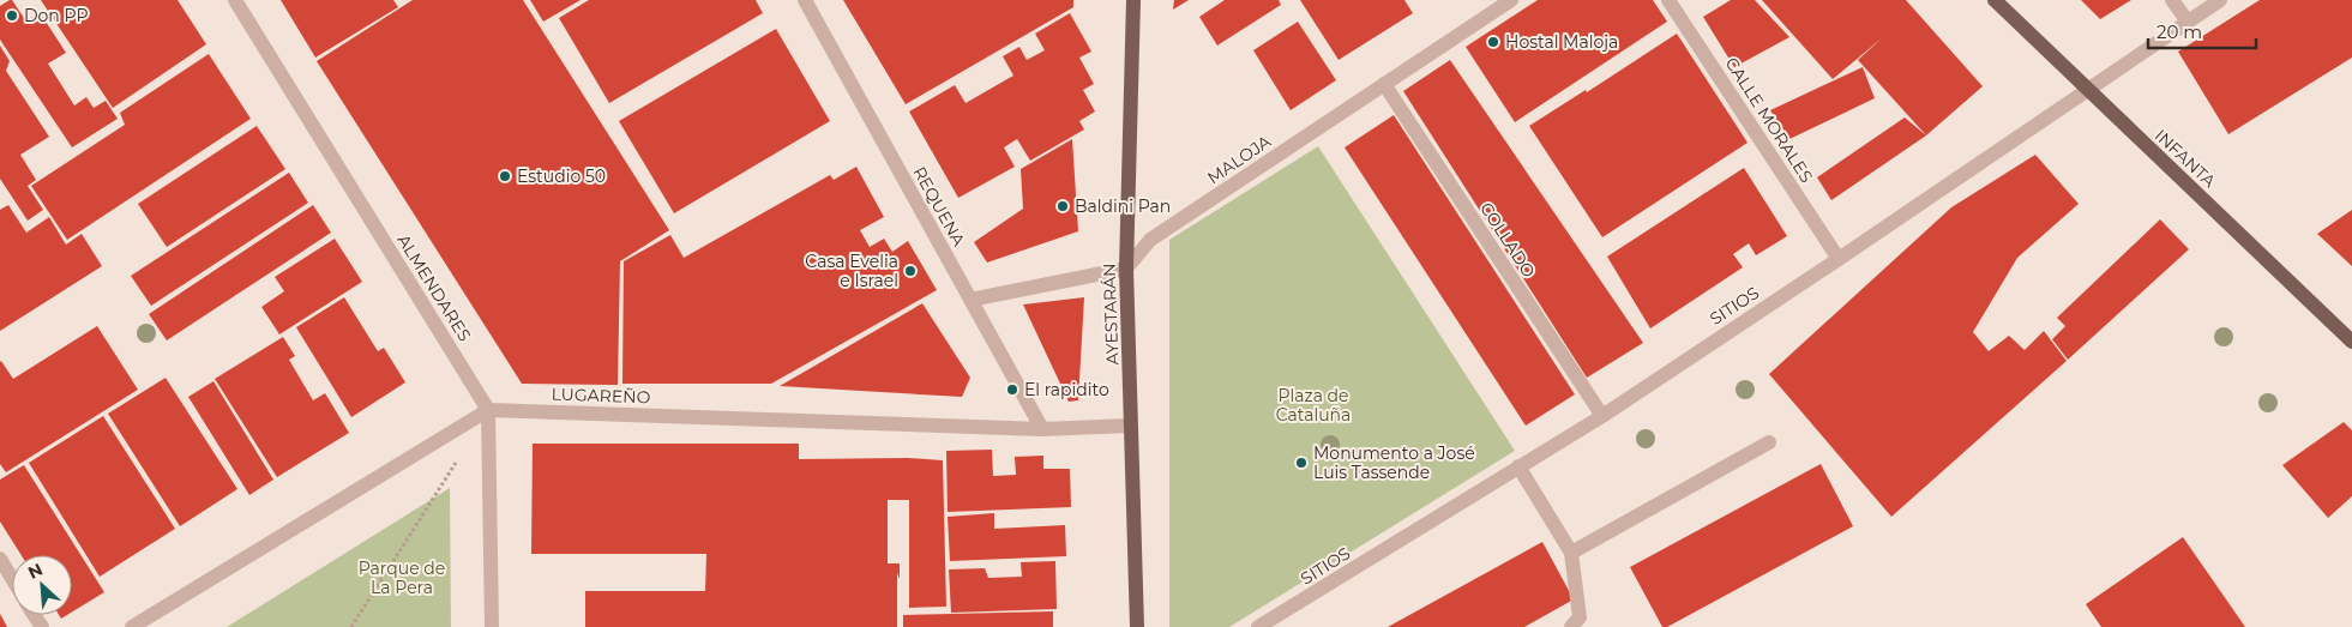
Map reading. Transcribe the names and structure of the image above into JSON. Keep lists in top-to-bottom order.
{
  "streets": {
    "main road": ["INFANTA", "AYESTARÁN"],
    "street": [
      "CALLE MORALES",
      "MALOJA",
      "REQUENA",
      "COLLADO",
      "ALMENDARES",
      "SITIOS",
      "LUGAREÑO"
    ]
  },
  "crossings": [
    ["CALLE MORALES", "SITIOS"],
    ["INFANTA", "SITIOS"],
    ["MALOJA", "COLLADO"],
    ["MALOJA", "AYESTARÁN"],
    ["REQUENA", "LUGAREÑO"],
    ["COLLADO", "SITIOS"],
    ["ALMENDARES", "LUGAREÑO"],
    ["AYESTARÁN", "LUGAREÑO"]
  ],
  "parks": ["Plaza de Cataluña", "Parque de La Pera"],
  "places": [
    "Don PP",
    "Hostal Maloja",
    "Estudio 50",
    "Baldini Pan",
    "Casa Evelia e Israel",
    "El rapidito",
    "Monumento a José Luis Tassende"
  ],
  "scale_bar": "20 m",
  "north": "top left"
}
